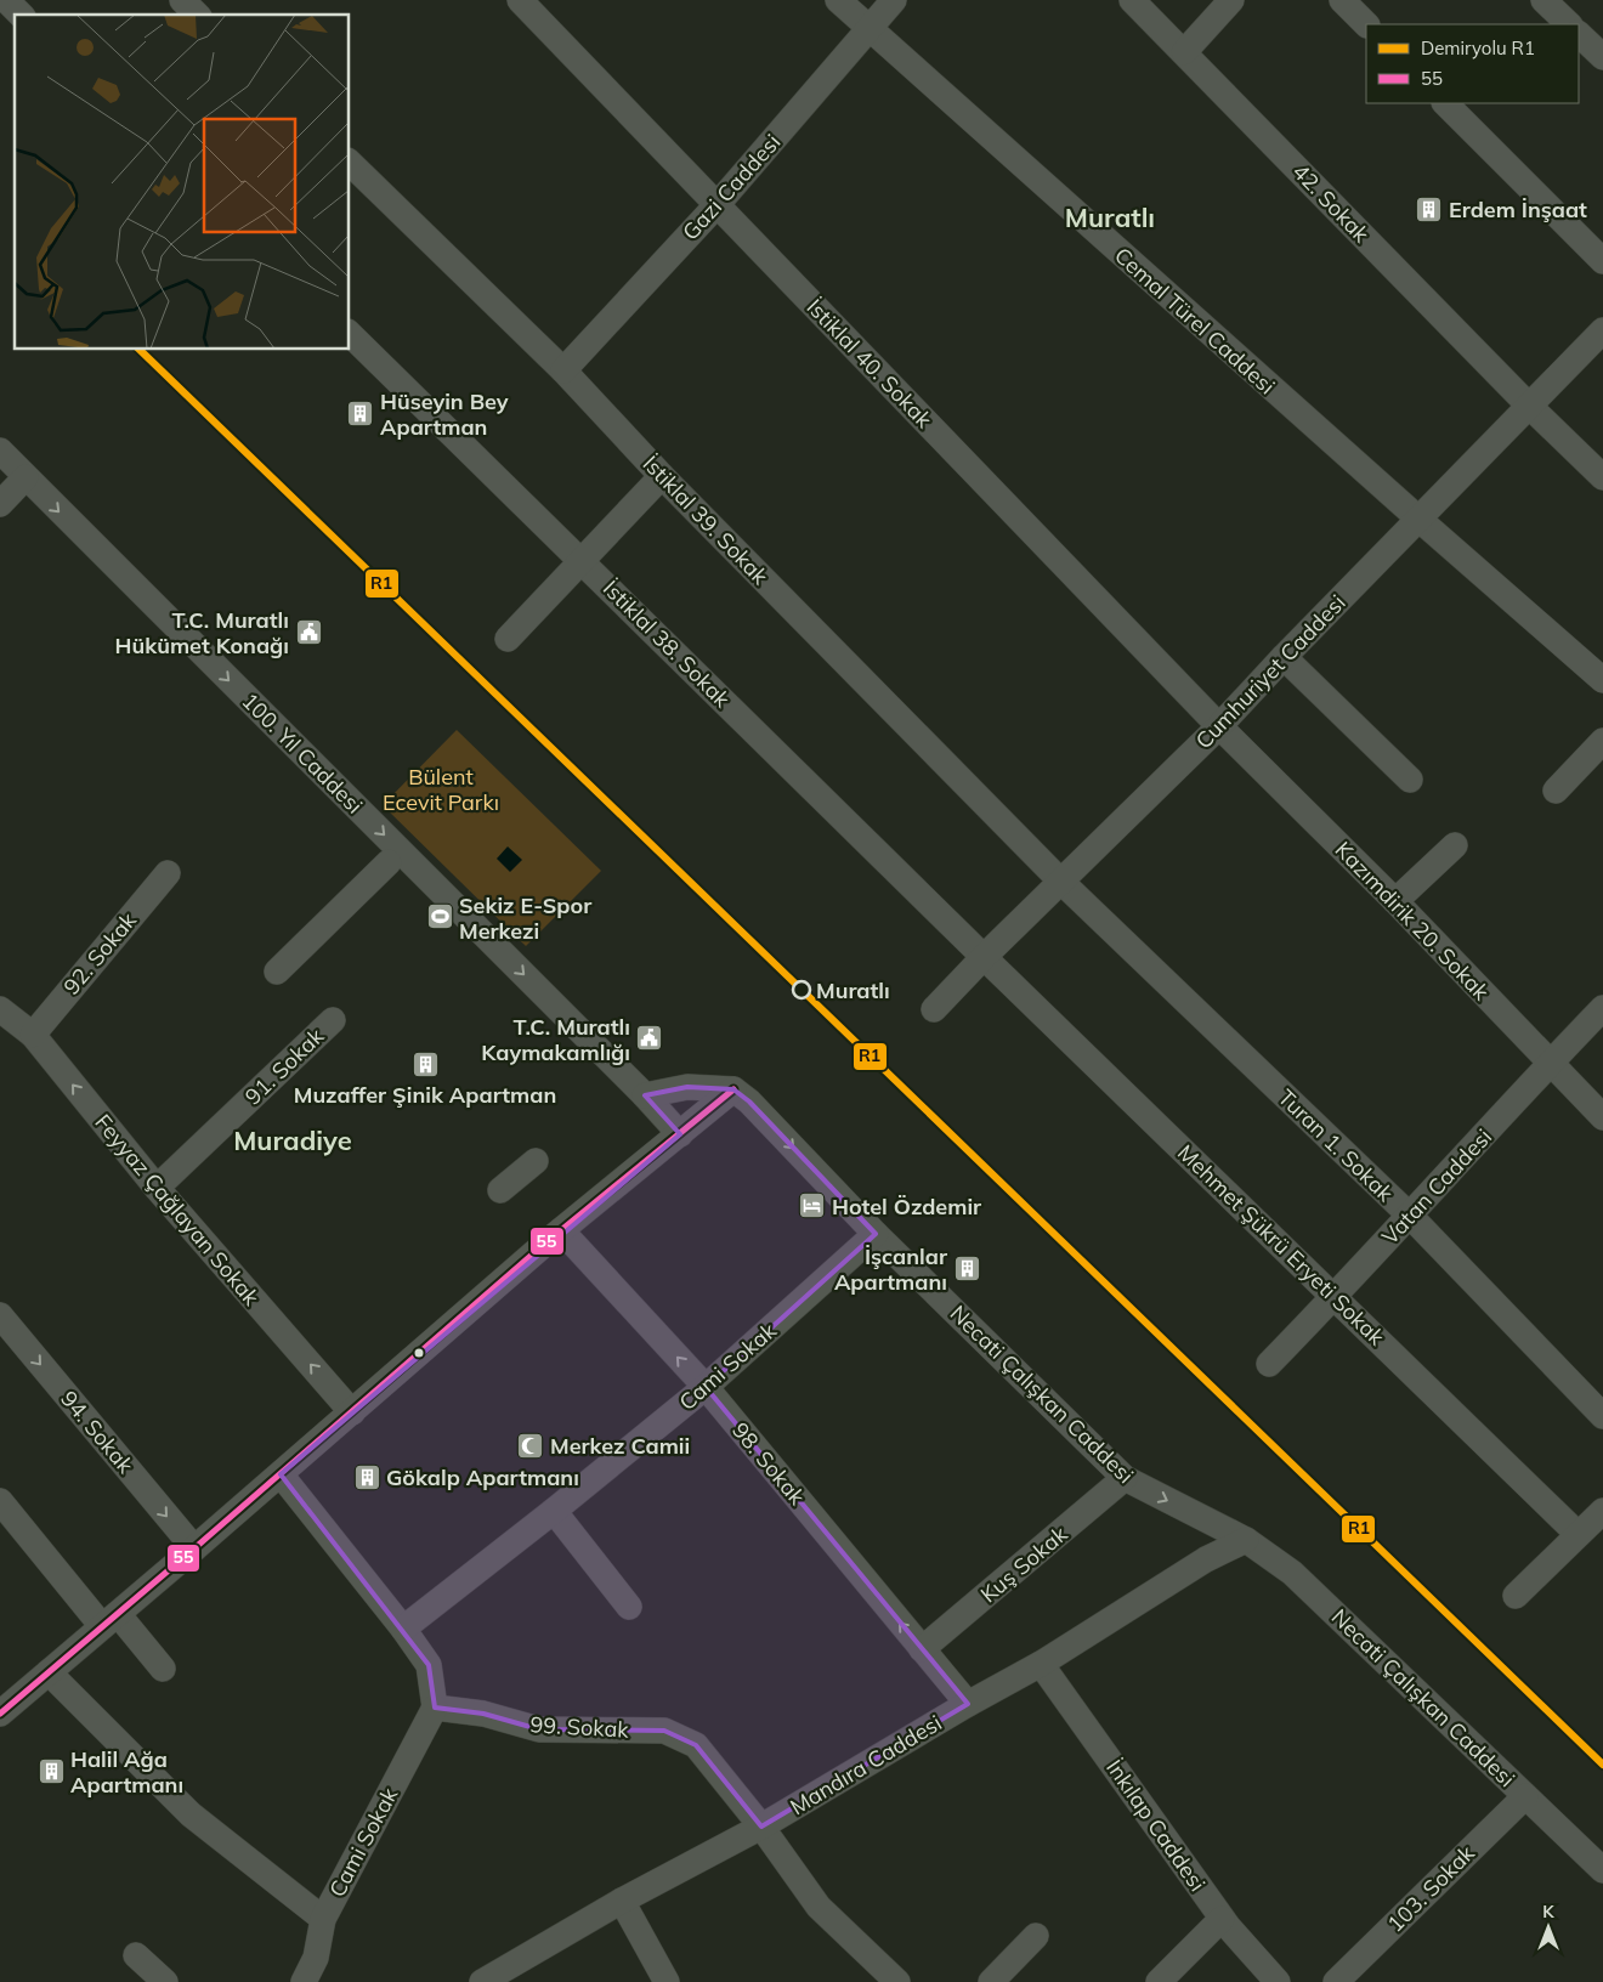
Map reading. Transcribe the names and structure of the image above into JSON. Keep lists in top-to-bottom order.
{
  "streets": {
    "street": [
      "Gazi Caddesi",
      "42. Sokak",
      "Cemal Türel Caddesi",
      "İstiklal 40. Sokak",
      "İstiklal 39. Sokak",
      "İstiklal 38. Sokak",
      "Cumhuriyet Caddesi",
      "100. Yıl Caddesi",
      "Kazımdirik 20. Sokak",
      "92. Sokak",
      "91. Sokak",
      "Turan 1. Sokak",
      "Vatan Caddesi",
      "Feyyaz Çağlayan Sokak",
      "Mehmet Şükrü Eryeti Sokak",
      "Cami Sokak",
      "Necati Çalışkan Caddesi",
      "94. Sokak",
      "98. Sokak",
      "Kuş Sokak",
      "99. Sokak",
      "Mandıra Caddesi",
      "İnkılap Caddesi",
      "103. Sokak"
    ]
  },
  "crossings": [
    ["Gazi Caddesi", "Cemal Türel Caddesi"],
    ["Gazi Caddesi", "İstiklal 40. Sokak"],
    ["Gazi Caddesi", "İstiklal 39. Sokak"],
    ["42. Sokak", "Cumhuriyet Caddesi"],
    ["Cemal Türel Caddesi", "Cumhuriyet Caddesi"],
    ["İstiklal 40. Sokak", "Cumhuriyet Caddesi"],
    ["İstiklal 40. Sokak", "Kazımdirik 20. Sokak"],
    ["İstiklal 39. Sokak", "Cumhuriyet Caddesi"],
    ["İstiklal 39. Sokak", "Turan 1. Sokak"],
    ["İstiklal 38. Sokak", "Cumhuriyet Caddesi"],
    ["İstiklal 38. Sokak", "Mehmet Şükrü Eryeti Sokak"],
    ["Cumhuriyet Caddesi", "Kazımdirik 20. Sokak"],
    ["Cumhuriyet Caddesi", "Turan 1. Sokak"],
    ["Cumhuriyet Caddesi", "Mehmet Şükrü Eryeti Sokak"],
    ["Kazımdirik 20. Sokak", "Vatan Caddesi"],
    ["92. Sokak", "Feyyaz Çağlayan Sokak"],
    ["91. Sokak", "Feyyaz Çağlayan Sokak"],
    ["Turan 1. Sokak", "Vatan Caddesi"],
    ["Vatan Caddesi", "Mehmet Şükrü Eryeti Sokak"],
    ["Cami Sokak", "Necati Çalışkan Caddesi"],
    ["Cami Sokak", "98. Sokak"],
    ["Cami Sokak", "99. Sokak"],
    ["Necati Çalışkan Caddesi", "Kuş Sokak"],
    ["Necati Çalışkan Caddesi", "Mandıra Caddesi"],
    ["Necati Çalışkan Caddesi", "103. Sokak"],
    ["98. Sokak", "Kuş Sokak"],
    ["98. Sokak", "Mandıra Caddesi"],
    ["99. Sokak", "Mandıra Caddesi"],
    ["Mandıra Caddesi", "İnkılap Caddesi"]
  ],
  "one_way": ["100. Yıl Caddesi", "Feyyaz Çağlayan Sokak", "98. Sokak"],
  "districts": ["Muratlı", "Muradiye"],
  "parks": ["Bülent Ecevit Parkı"],
  "places": {
    "building": [
      "Erdem İnşaat",
      "Hüseyin Bey Apartman",
      "Muzaffer Şinik Apartman",
      "İşcanlar Apartmanı",
      "Gökalp Apartmanı",
      "Halil Ağa Apartmanı"
    ],
    "public building": ["T.C. Muratlı Hükümet Konağı", "T.C. Muratlı Kaymakamlığı"],
    "sports": ["Sekiz E-Spor Merkezi"],
    "other": ["Muratlı"],
    "hotel": ["Hotel Özdemir"],
    "mosque": ["Merkez Camii"]
  },
  "lines": ["rail line R1", "transit line 55"],
  "legend": ["Demiryolu R1", "55"],
  "north": "top"
}
